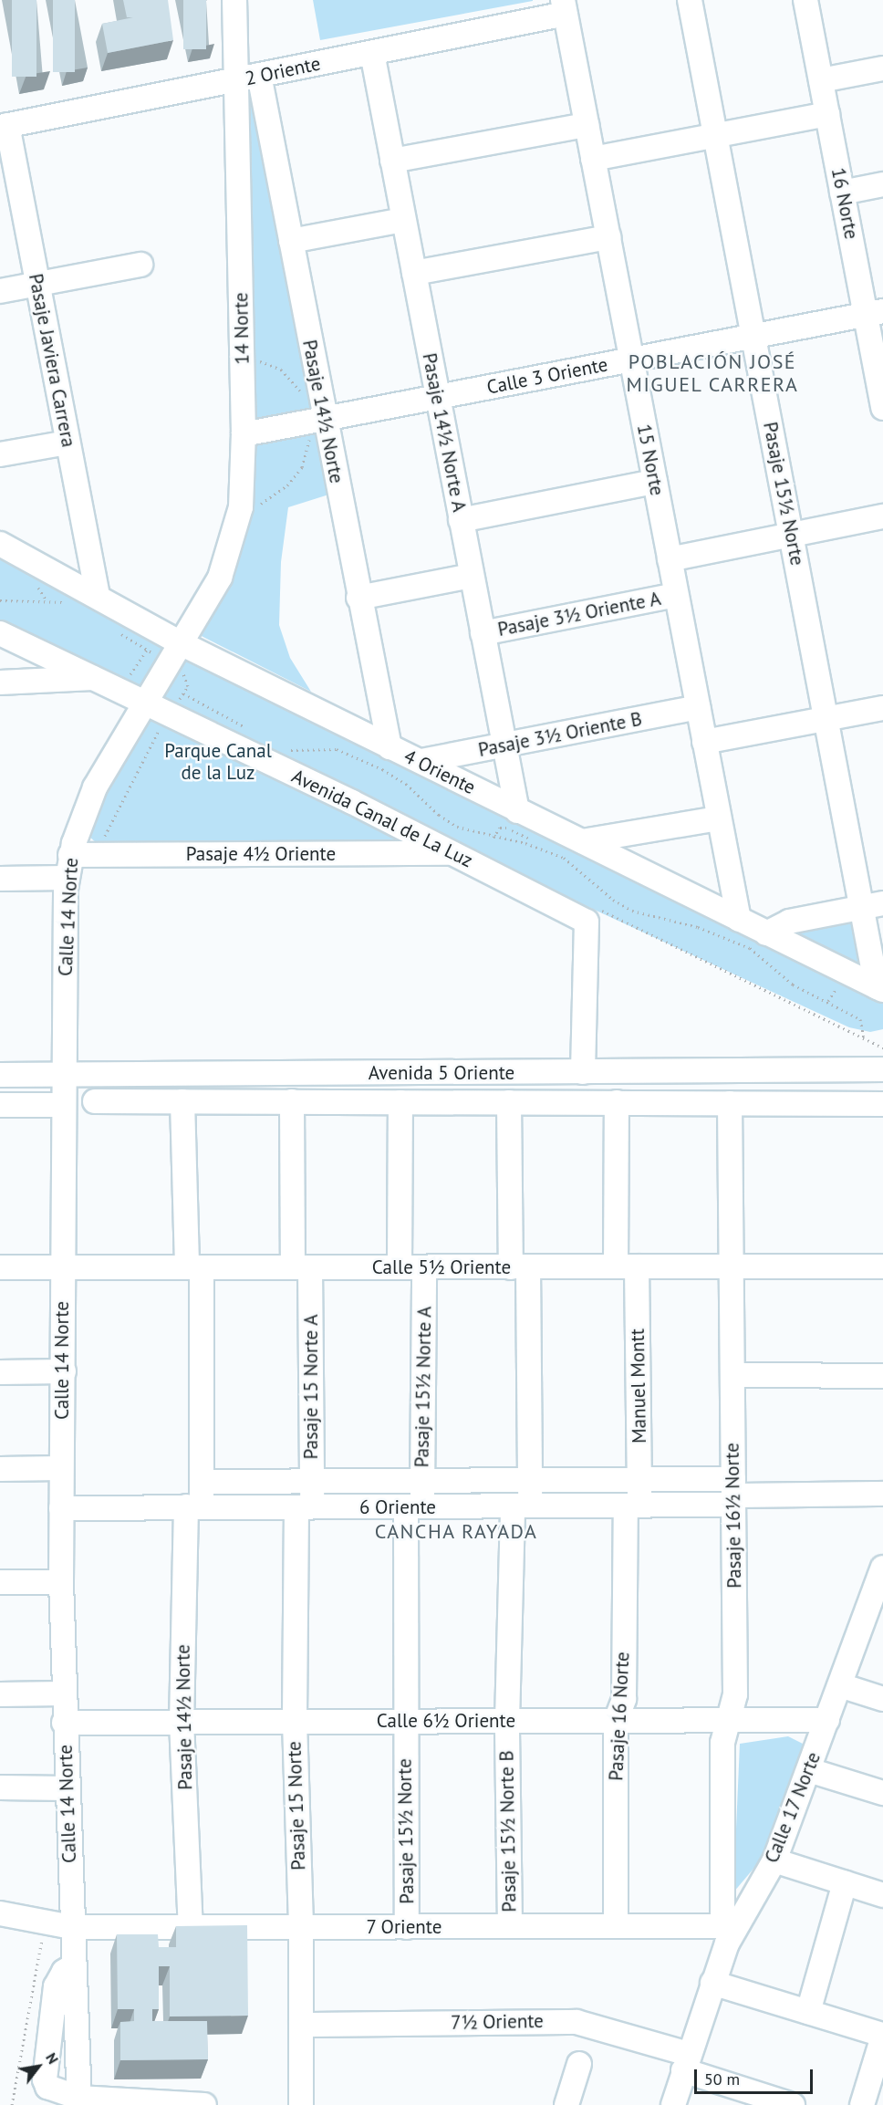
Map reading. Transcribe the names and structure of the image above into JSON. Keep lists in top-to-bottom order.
{
  "streets": {
    "street": [
      "2 Oriente",
      "16 Norte",
      "14 Norte",
      "Pasaje Javiera Carrera",
      "Calle 3 Oriente",
      "Pasaje 14½ Norte",
      "Pasaje 14½ Norte A",
      "15 Norte",
      "Pasaje 15½ Norte",
      "Pasaje 3½ Oriente A",
      "Pasaje 3½ Oriente B",
      "4 Oriente",
      "Avenida Canal de La Luz",
      "Pasaje 4½ Oriente",
      "Calle 14 Norte",
      "Avenida 5 Oriente",
      "Calle 5½ Oriente",
      "Manuel Montt",
      "Pasaje 15 Norte A",
      "Pasaje 15½ Norte A",
      "6 Oriente",
      "Pasaje 16½ Norte",
      "Pasaje 16 Norte",
      "Calle 6½ Oriente",
      "Pasaje 15 Norte",
      "Calle 17 Norte",
      "Pasaje 15½ Norte B",
      "7 Oriente",
      "7½ Oriente"
    ]
  },
  "crossings": [
    ["2 Oriente", "14 Norte"],
    ["2 Oriente", "Pasaje Javiera Carrera"],
    ["2 Oriente", "Pasaje 14½ Norte"],
    ["2 Oriente", "Pasaje 14½ Norte A"],
    ["2 Oriente", "15 Norte"],
    ["16 Norte", "Calle 3 Oriente"],
    ["14 Norte", "Calle 3 Oriente"],
    ["14 Norte", "4 Oriente"],
    ["14 Norte", "Calle 14 Norte"],
    ["Pasaje Javiera Carrera", "4 Oriente"],
    ["Calle 3 Oriente", "Pasaje 14½ Norte"],
    ["Calle 3 Oriente", "Pasaje 14½ Norte A"],
    ["Calle 3 Oriente", "15 Norte"],
    ["Calle 3 Oriente", "Pasaje 15½ Norte"],
    ["Pasaje 14½ Norte", "4 Oriente"],
    ["Pasaje 14½ Norte", "Calle 5½ Oriente"],
    ["Pasaje 14½ Norte", "6 Oriente"],
    ["Pasaje 14½ Norte", "Calle 6½ Oriente"],
    ["Pasaje 14½ Norte", "7 Oriente"],
    ["Pasaje 14½ Norte A", "Pasaje 3½ Oriente A"],
    ["Pasaje 14½ Norte A", "Pasaje 3½ Oriente B"],
    ["Pasaje 14½ Norte A", "4 Oriente"],
    ["15 Norte", "Pasaje 3½ Oriente A"],
    ["15 Norte", "Pasaje 3½ Oriente B"],
    ["15 Norte", "4 Oriente"],
    ["Pasaje 15½ Norte", "4 Oriente"],
    ["Pasaje 15½ Norte", "Pasaje 15½ Norte A"],
    ["Pasaje 15½ Norte", "6 Oriente"],
    ["Pasaje 15½ Norte", "Calle 6½ Oriente"],
    ["Pasaje 15½ Norte", "7 Oriente"],
    ["Pasaje 3½ Oriente B", "4 Oriente"],
    ["4 Oriente", "Calle 14 Norte"],
    ["Avenida Canal de La Luz", "Pasaje 4½ Oriente"],
    ["Avenida Canal de La Luz", "Calle 14 Norte"],
    ["Avenida Canal de La Luz", "Avenida 5 Oriente"],
    ["Pasaje 4½ Oriente", "Calle 14 Norte"],
    ["Calle 14 Norte", "Avenida 5 Oriente"],
    ["Calle 14 Norte", "Calle 5½ Oriente"],
    ["Calle 14 Norte", "6 Oriente"],
    ["Calle 14 Norte", "Calle 6½ Oriente"],
    ["Calle 14 Norte", "7 Oriente"],
    ["Calle 5½ Oriente", "Manuel Montt"],
    ["Calle 5½ Oriente", "Pasaje 15 Norte A"],
    ["Calle 5½ Oriente", "Pasaje 15½ Norte A"],
    ["Calle 5½ Oriente", "Pasaje 16½ Norte"],
    ["Calle 5½ Oriente", "Pasaje 15½ Norte B"],
    ["Manuel Montt", "6 Oriente"],
    ["Manuel Montt", "Pasaje 16 Norte"],
    ["Pasaje 15 Norte A", "6 Oriente"],
    ["Pasaje 15 Norte A", "Pasaje 15 Norte"],
    ["Pasaje 15½ Norte A", "6 Oriente"],
    ["6 Oriente", "Pasaje 16½ Norte"],
    ["6 Oriente", "Pasaje 16 Norte"],
    ["6 Oriente", "Pasaje 15 Norte"],
    ["6 Oriente", "Pasaje 15½ Norte B"],
    ["Pasaje 16½ Norte", "Calle 6½ Oriente"],
    ["Pasaje 16½ Norte", "Calle 17 Norte"],
    ["Pasaje 16½ Norte", "7 Oriente"],
    ["Pasaje 16 Norte", "Calle 6½ Oriente"],
    ["Pasaje 16 Norte", "7 Oriente"],
    ["Calle 6½ Oriente", "Pasaje 15 Norte"],
    ["Calle 6½ Oriente", "Calle 17 Norte"],
    ["Calle 6½ Oriente", "Pasaje 15½ Norte B"],
    ["Pasaje 15 Norte", "7 Oriente"],
    ["Pasaje 15 Norte", "7½ Oriente"],
    ["Calle 17 Norte", "7 Oriente"],
    ["Calle 17 Norte", "7½ Oriente"],
    ["Pasaje 15½ Norte B", "7 Oriente"]
  ],
  "districts": ["POBLACIÓN JOSÉ MIGUEL CARRERA", "CANCHA RAYADA"],
  "parks": ["Parque Canal de la Luz"],
  "scale_bar": "50 m",
  "north": "top right"
}
